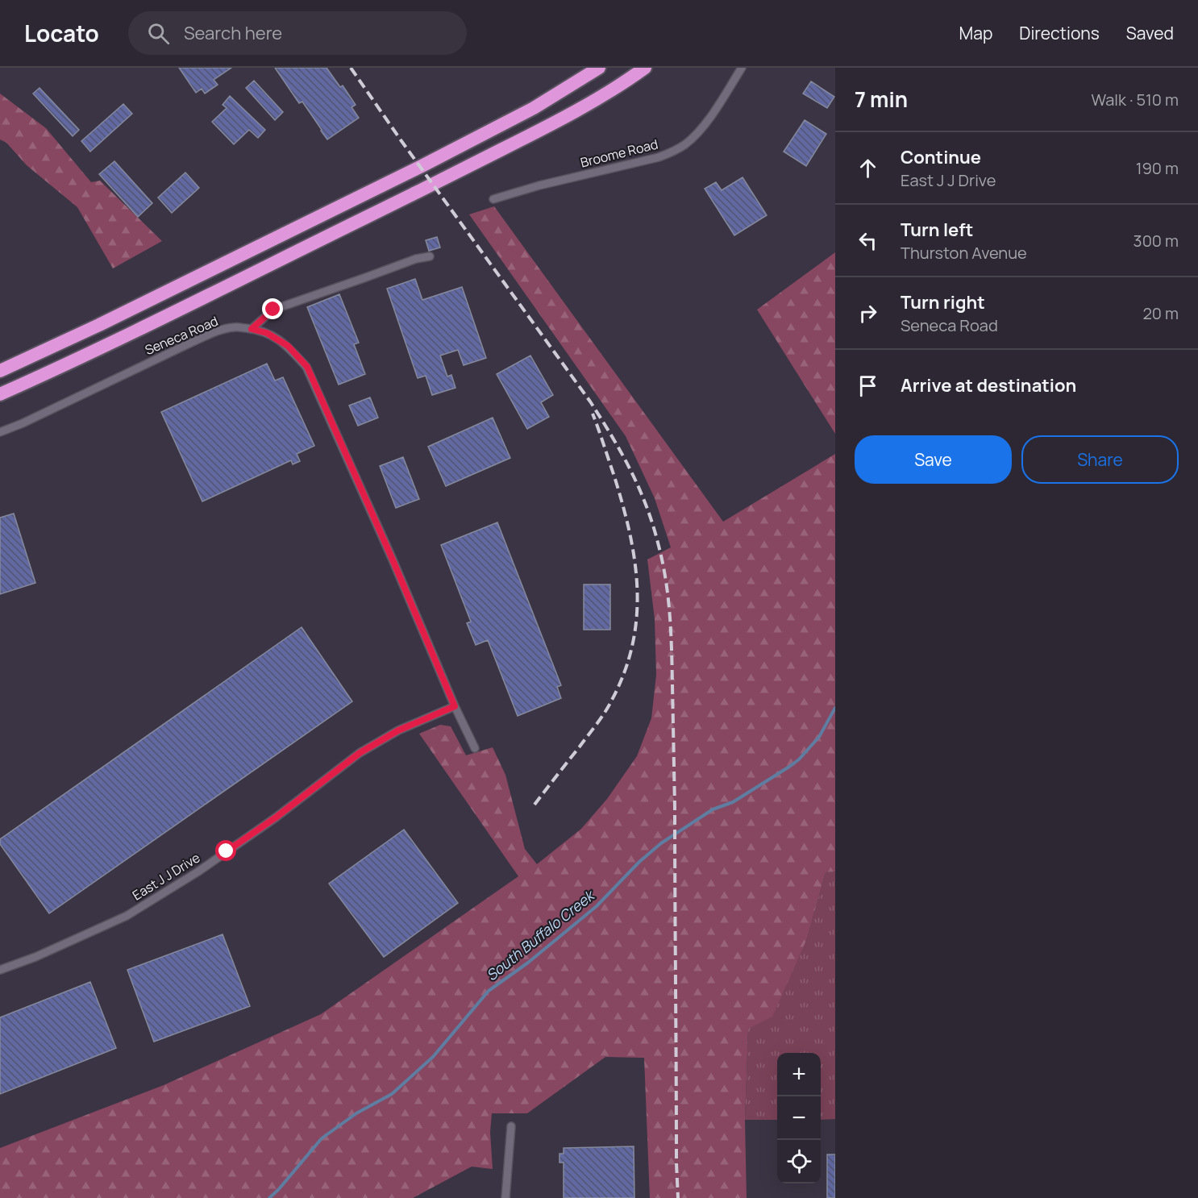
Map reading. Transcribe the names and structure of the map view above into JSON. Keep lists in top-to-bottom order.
{
  "streets": {
    "street": ["Broome Road", "Seneca Road", "East J J Drive"]
  },
  "water": ["South Buffalo Creek"],
  "page": {
    "header": "Locato",
    "search": "Search here",
    "nav": ["Map", "Directions", "Saved"],
    "heading": ["7 min", "Walk · 510 m"],
    "list": [
      ["Continue", "East J J Drive", "190 m"],
      ["Turn left", "Thurston Avenue", "300 m"],
      ["Turn right", "Seneca Road", "20 m"],
      "Arrive at destination"
    ],
    "buttons": ["Save", "Share"],
    "map_buttons": ["+", "−"]
  }
}
